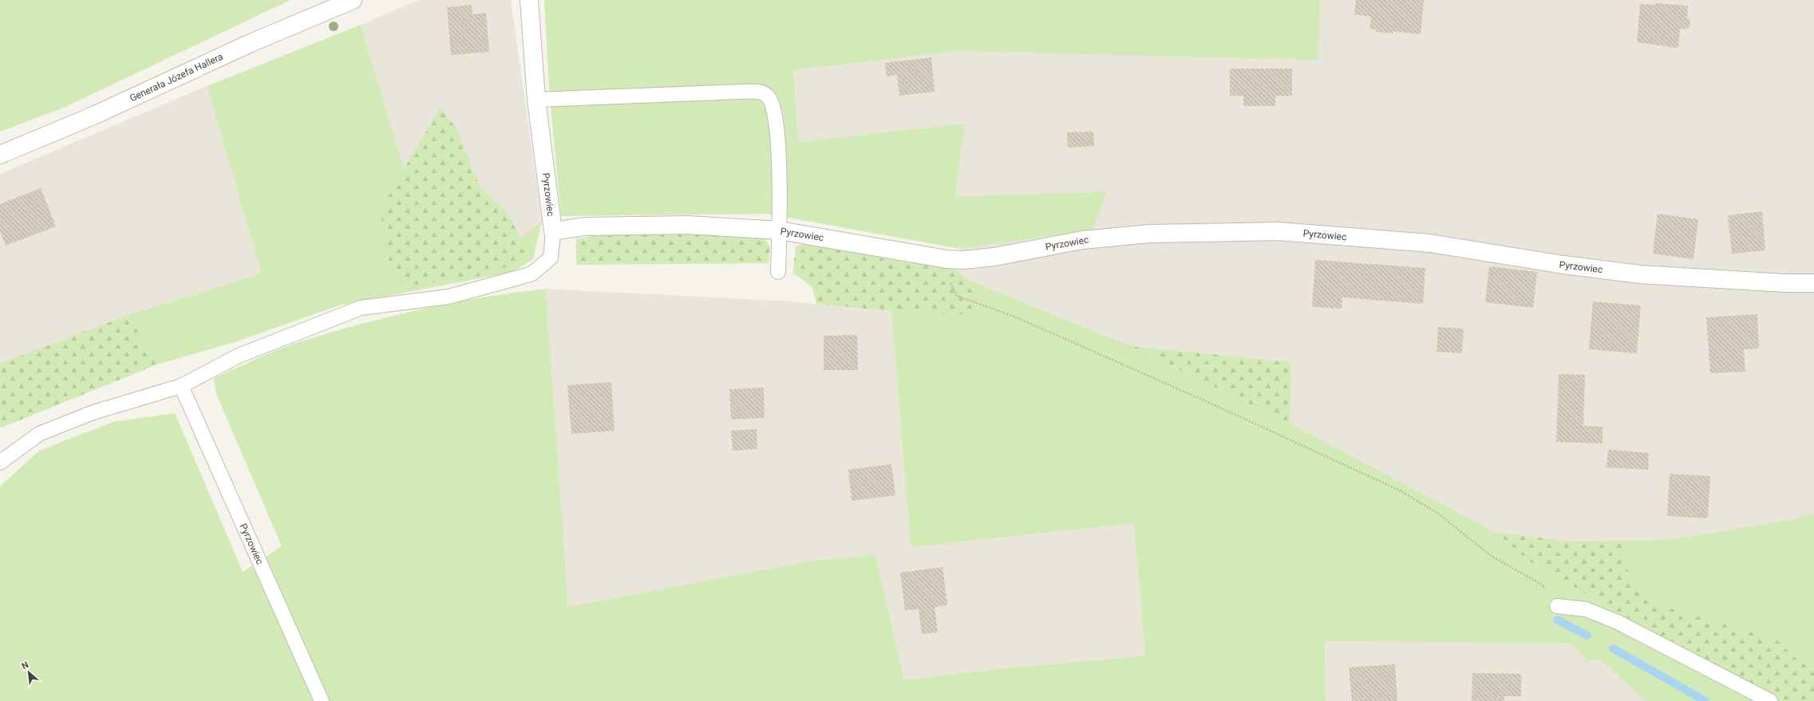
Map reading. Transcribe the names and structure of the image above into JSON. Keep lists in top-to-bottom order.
{
  "streets": {
    "street": ["Generała Józefa Hallera", "Pyrzowiec"]
  },
  "north": "top left"
}
